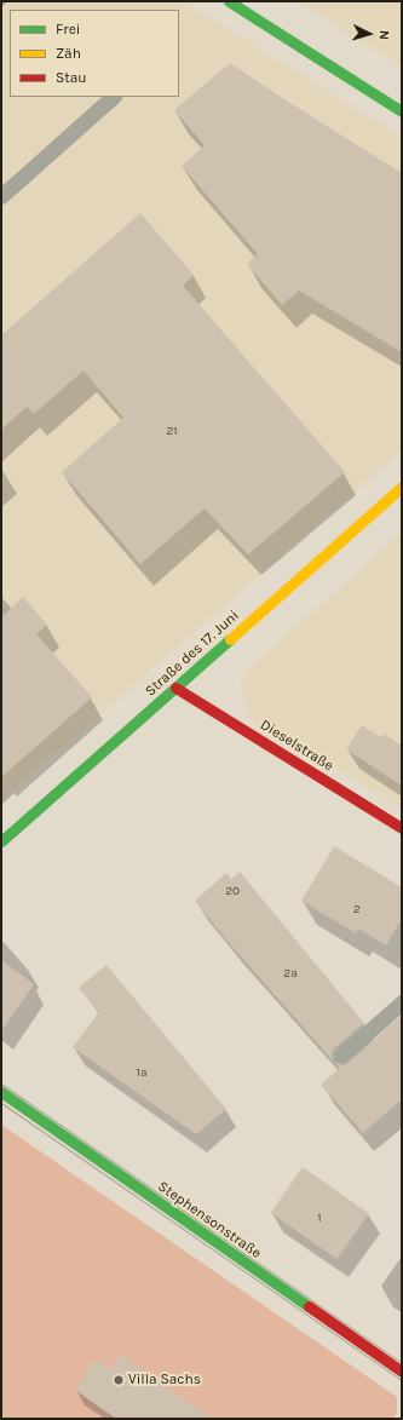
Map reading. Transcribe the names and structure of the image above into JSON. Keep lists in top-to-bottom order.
{
  "streets": {
    "street": ["Straße des 17. Juni", "Dieselstraße", "Stephensonstraße"]
  },
  "crossings": [
    ["Straße des 17. Juni", "Dieselstraße"]
  ],
  "places": ["Villa Sachs"],
  "house_numbers": [
    "21",
    "20",
    "2",
    "2a",
    "1a",
    "1"
  ],
  "legend": ["Frei", "Zäh", "Stau"],
  "north": "right"
}
